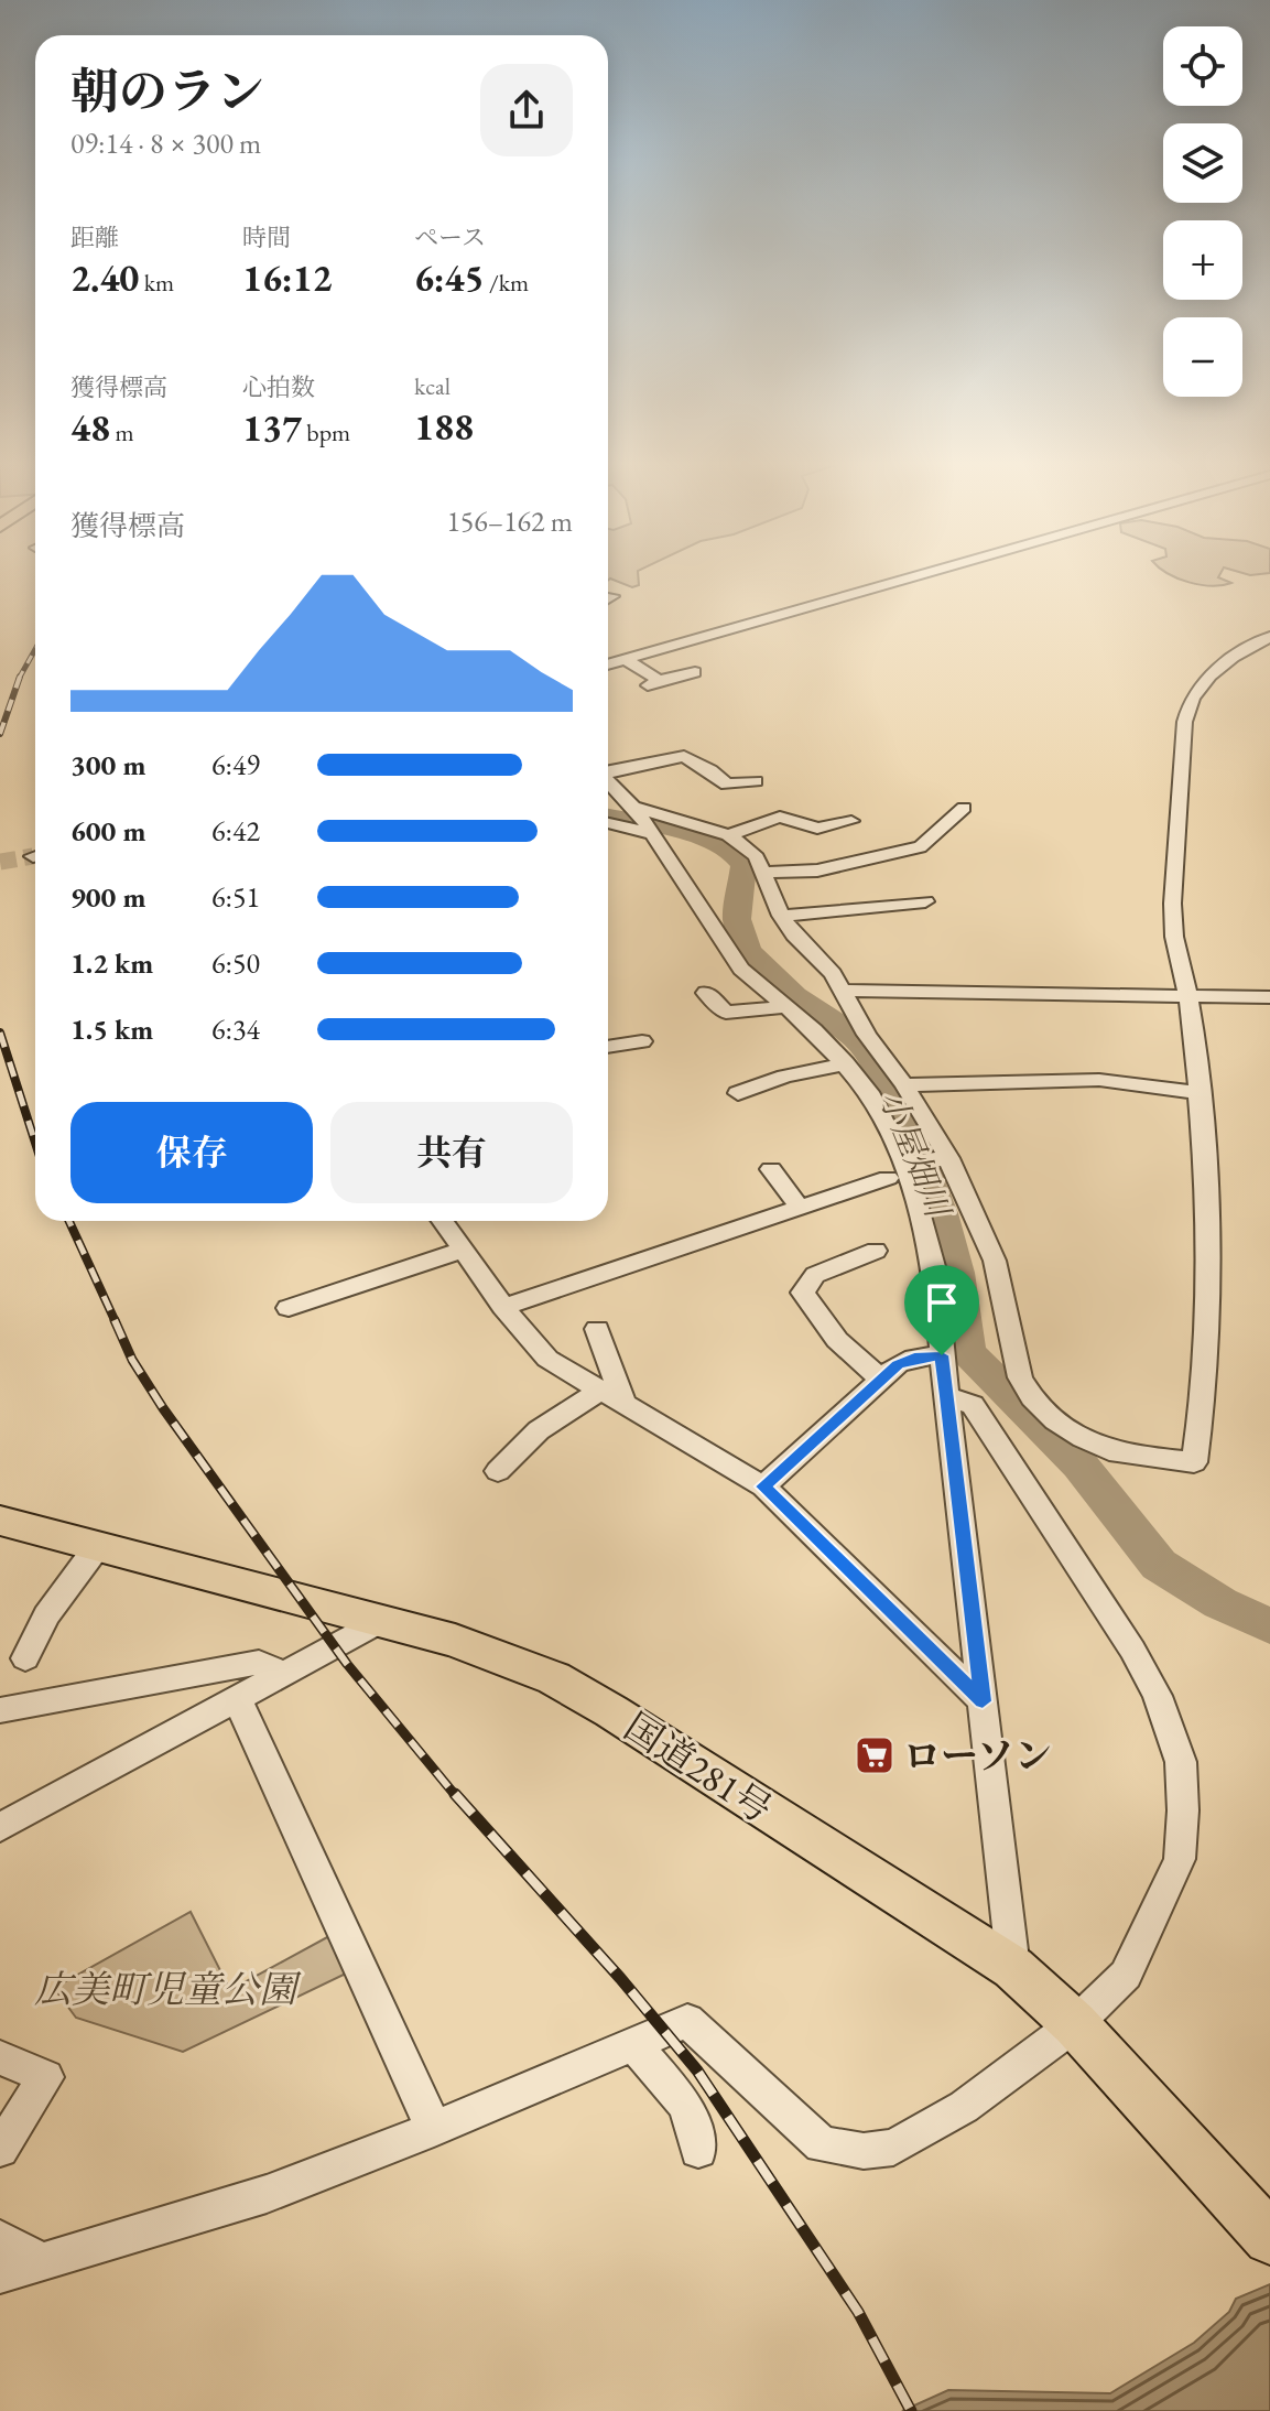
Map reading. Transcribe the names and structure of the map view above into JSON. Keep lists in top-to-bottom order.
{
  "streets": {
    "highway": ["国道281号"]
  },
  "water": ["小屋畑川"],
  "parks": ["広美町児童公園"],
  "places": {
    "supermarket": ["ローソン"]
  },
  "page": {
    "map_buttons": ["+", "−"],
    "heading": ["朝のラン", "09:14 · 8 × 300 m"],
    "stats": [
      ["距離", "2.40 km"],
      ["時間", "16:12"],
      ["ペース", "6:45 /km"],
      ["獲得標高", "48 m"],
      ["心拍数", "137 bpm"],
      ["kcal", "188"]
    ],
    "chart": ["獲得標高", "156–162 m"],
    "list": [
      {
        "name": "300 m",
        "note": "6:49"
      },
      {
        "name": "600 m",
        "note": "6:42"
      },
      {
        "name": "900 m",
        "note": "6:51"
      },
      {
        "name": "1.2 km",
        "note": "6:50"
      },
      {
        "name": "1.5 km",
        "note": "6:34"
      }
    ],
    "buttons": ["保存", "共有"]
  }
}
